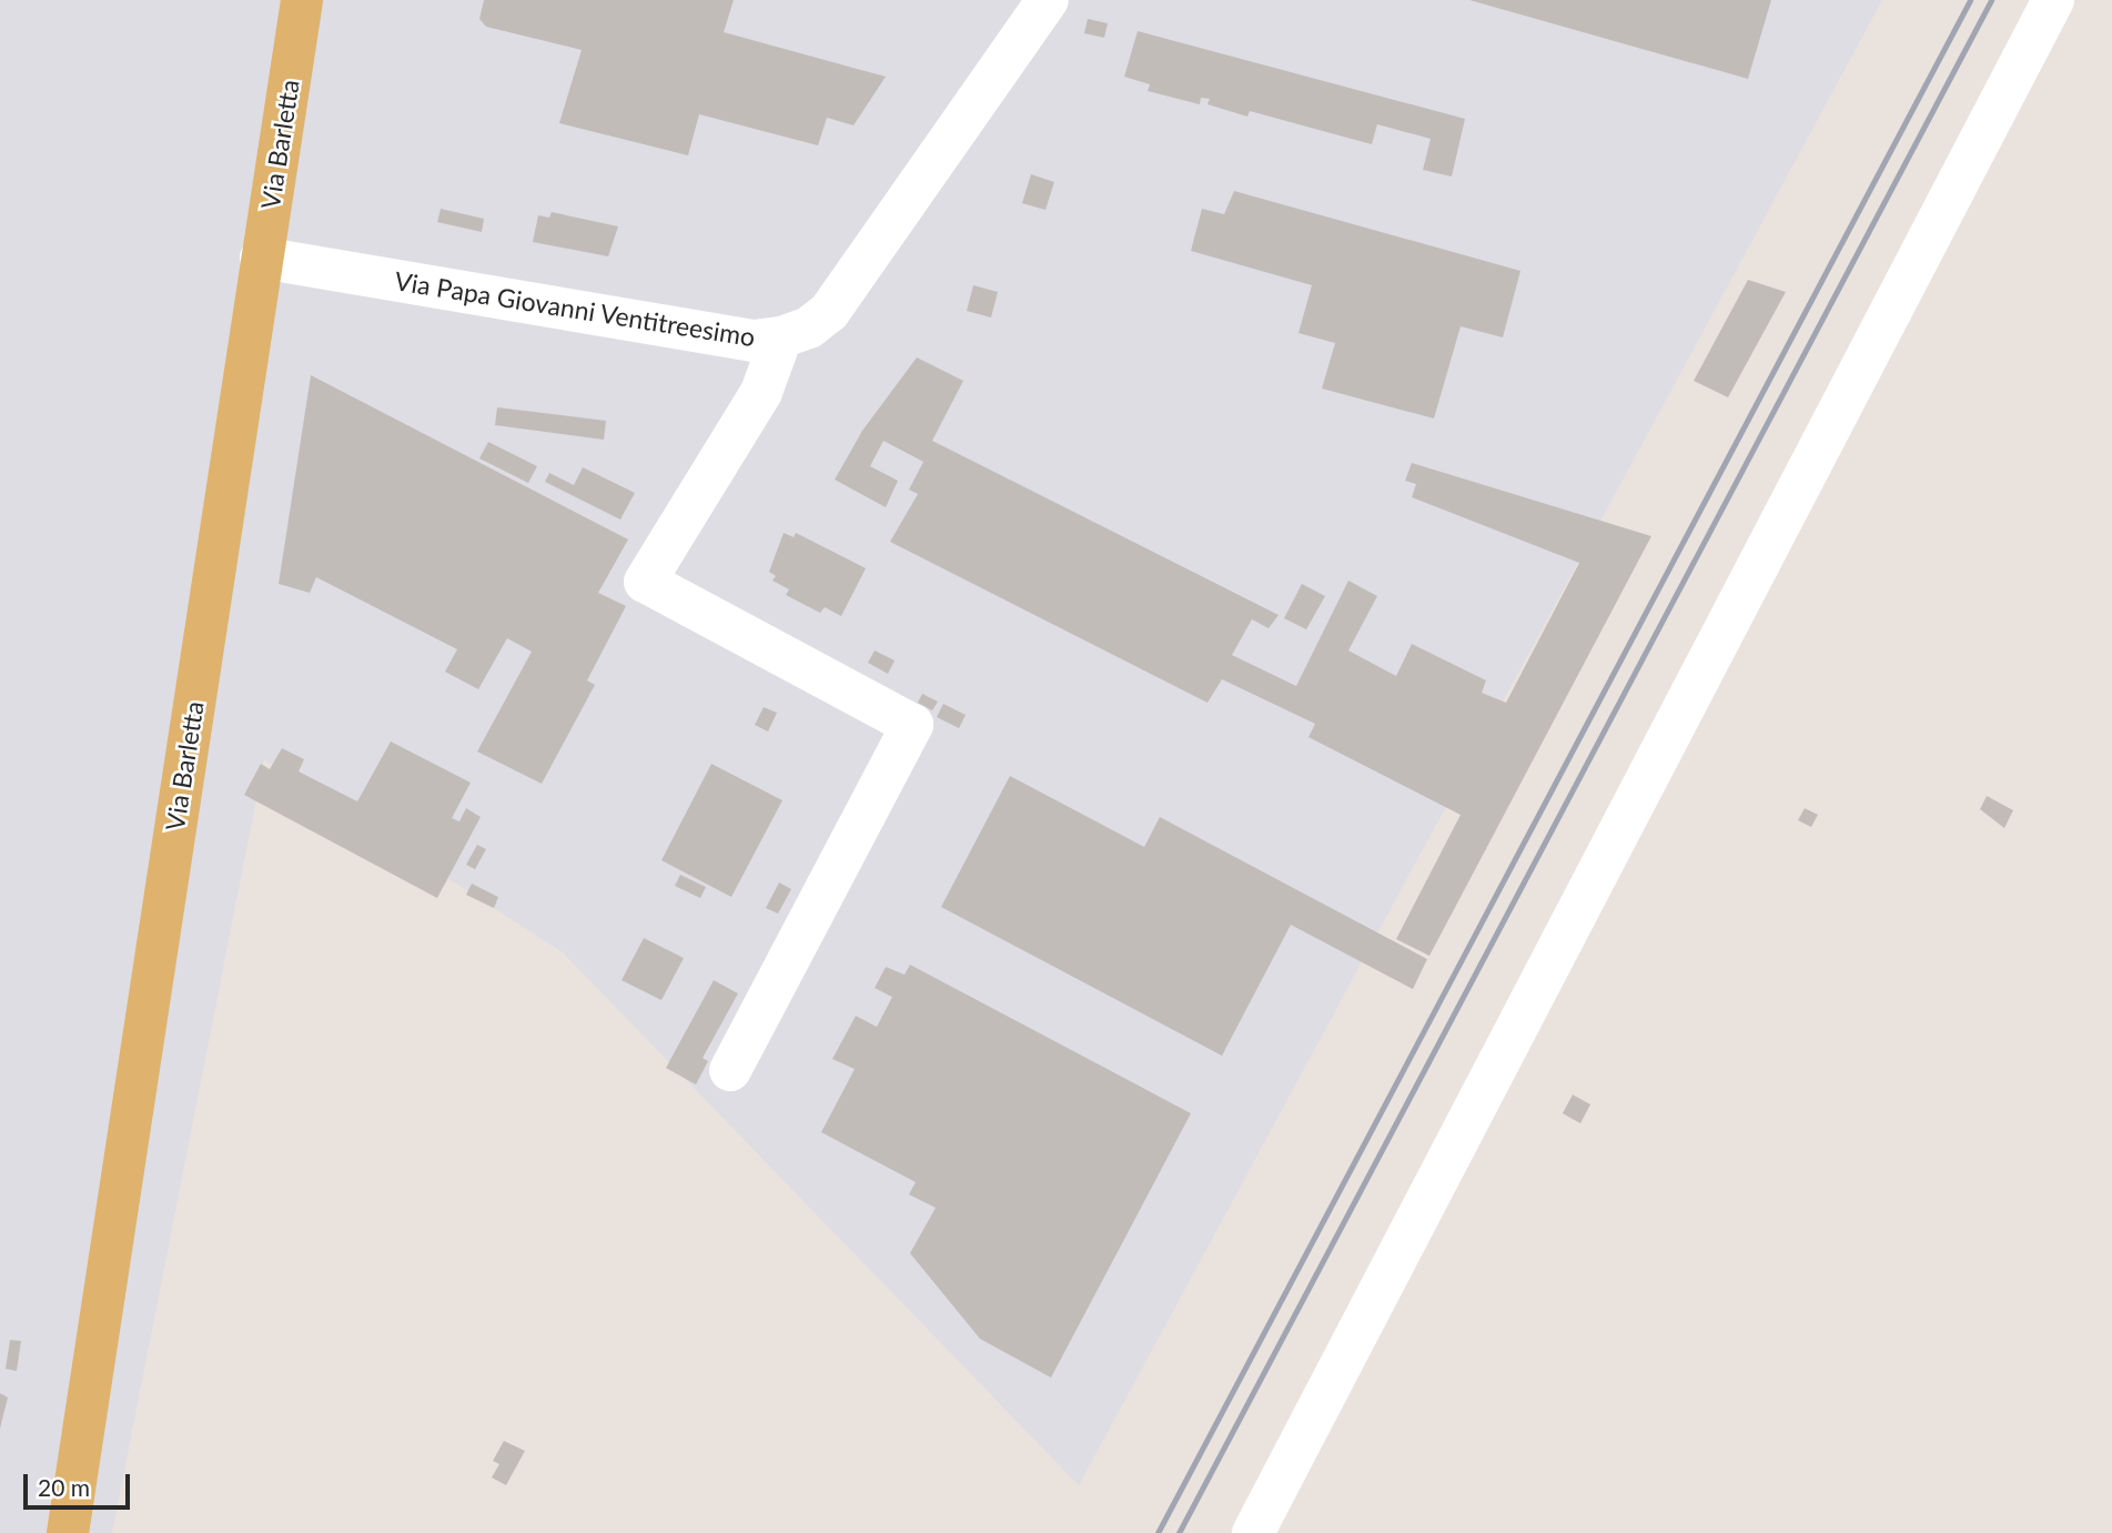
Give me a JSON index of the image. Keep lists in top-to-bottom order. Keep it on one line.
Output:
{"streets":{"main road":["Via Barletta"],"street":["Via Papa Giovanni Ventitreesimo"]},"crossings":[["Via Barletta","Via Papa Giovanni Ventitreesimo"]],"scale_bar":"20 m"}
